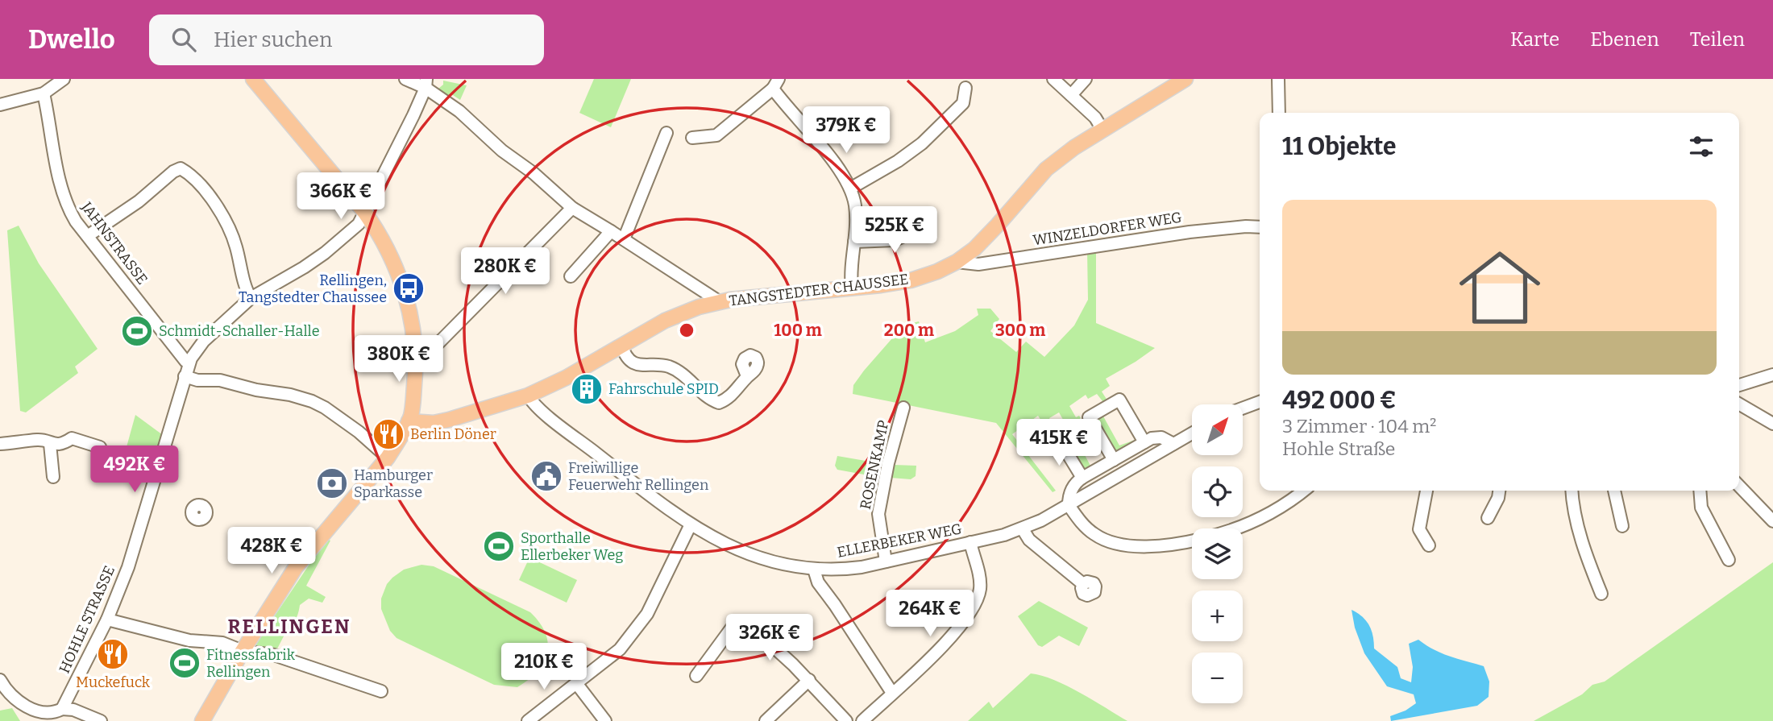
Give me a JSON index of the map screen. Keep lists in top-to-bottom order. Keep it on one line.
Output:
{"streets":{"main road":["TANGSTEDTER CHAUSSEE"],"street":["WINZELDORFER WEG","JAHNSTRASSE","ROSENKAMP","ELLERBEKER WEG","HOHLE STRASSE"]},"crossings":[["WINZELDORFER WEG","TANGSTEDTER CHAUSSEE"],["JAHNSTRASSE","HOHLE STRASSE"],["TANGSTEDTER CHAUSSEE","ELLERBEKER WEG"],["ROSENKAMP","ELLERBEKER WEG"]],"districts":["RELLINGEN"],"places":{"bus stop":["Rellingen, Tangstedter Chaussee"],"sports":["Schmidt-Schaller-Halle","Sporthalle Ellerbeker Weg","Fitnessfabrik Rellingen"],"building":["Fahrschule SPID"],"restaurant":["Berlin Döner","Muckefuck"],"public building":["Freiwillige Feuerwehr Rellingen"],"bank":["Hamburger Sparkasse"]},"north":"top right","page":{"header":"Dwello","search":"Hier suchen","nav":["Karte","Ebenen","Teilen"],"price":["379K €","366K €","525K €","280K €","380K €","415K €","492K €","428K €","264K €","326K €","210K €"],"heading":"11 Objekte","list":[{"name":"492 000 €","note":"3 Zimmer · 104 m² · Hohle Straße"}],"map_buttons":["+","−"]},"rings":["100 m","200 m","300 m"]}
